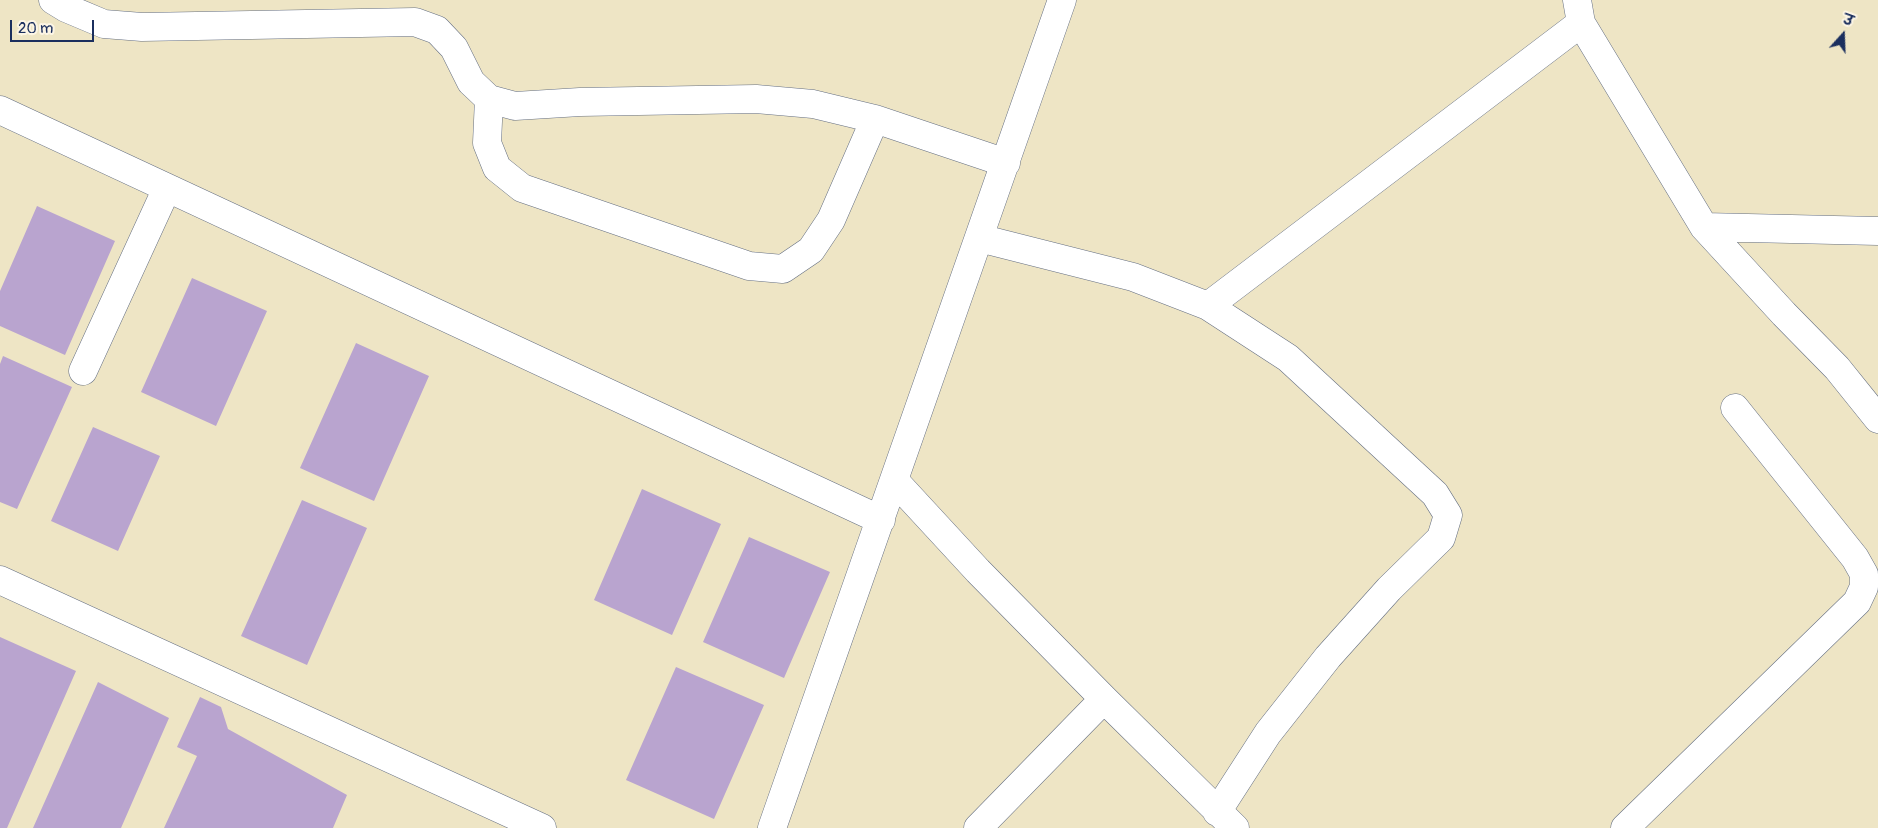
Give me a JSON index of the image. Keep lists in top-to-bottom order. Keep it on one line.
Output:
{"scale_bar":"20 m","north":"top"}
